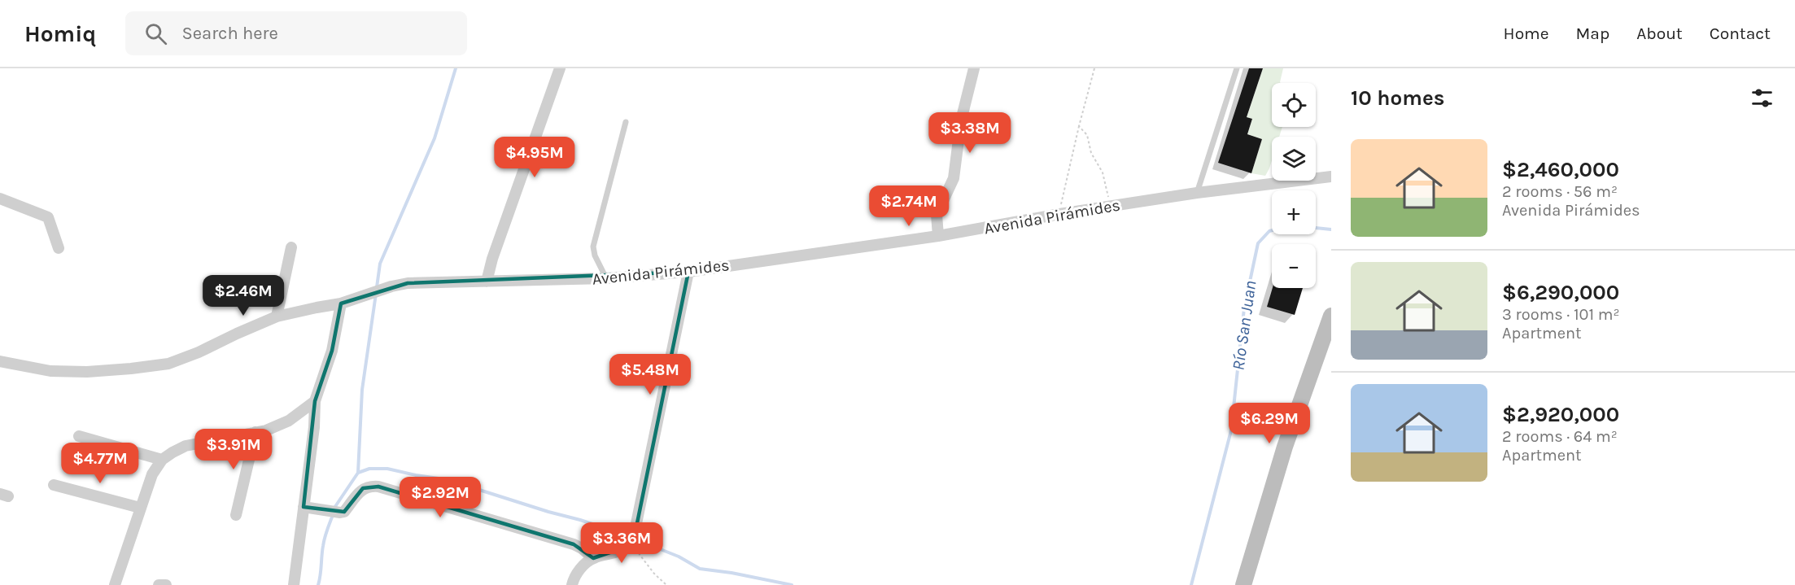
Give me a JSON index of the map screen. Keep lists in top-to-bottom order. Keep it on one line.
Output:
{"streets":{"street":["Avenida Pirámides"]},"water":["Río San Juan"],"page":{"header":"Homiq","search":"Search here","nav":["Home","Map","About","Contact"],"heading":"10 homes","map_buttons":["+","−"],"price":["$3.38M","$4.95M","$2.74M","$2.46M","$5.48M","$6.29M","$3.91M","$4.77M","$2.92M","$3.36M"],"list":[{"name":"$2,460,000","note":"2 rooms · 56 m² · Avenida Pirámides"},{"name":"$6,290,000","note":"3 rooms · 101 m² · Apartment"},{"name":"$2,920,000","note":"2 rooms · 64 m² · Apartment"}]}}
